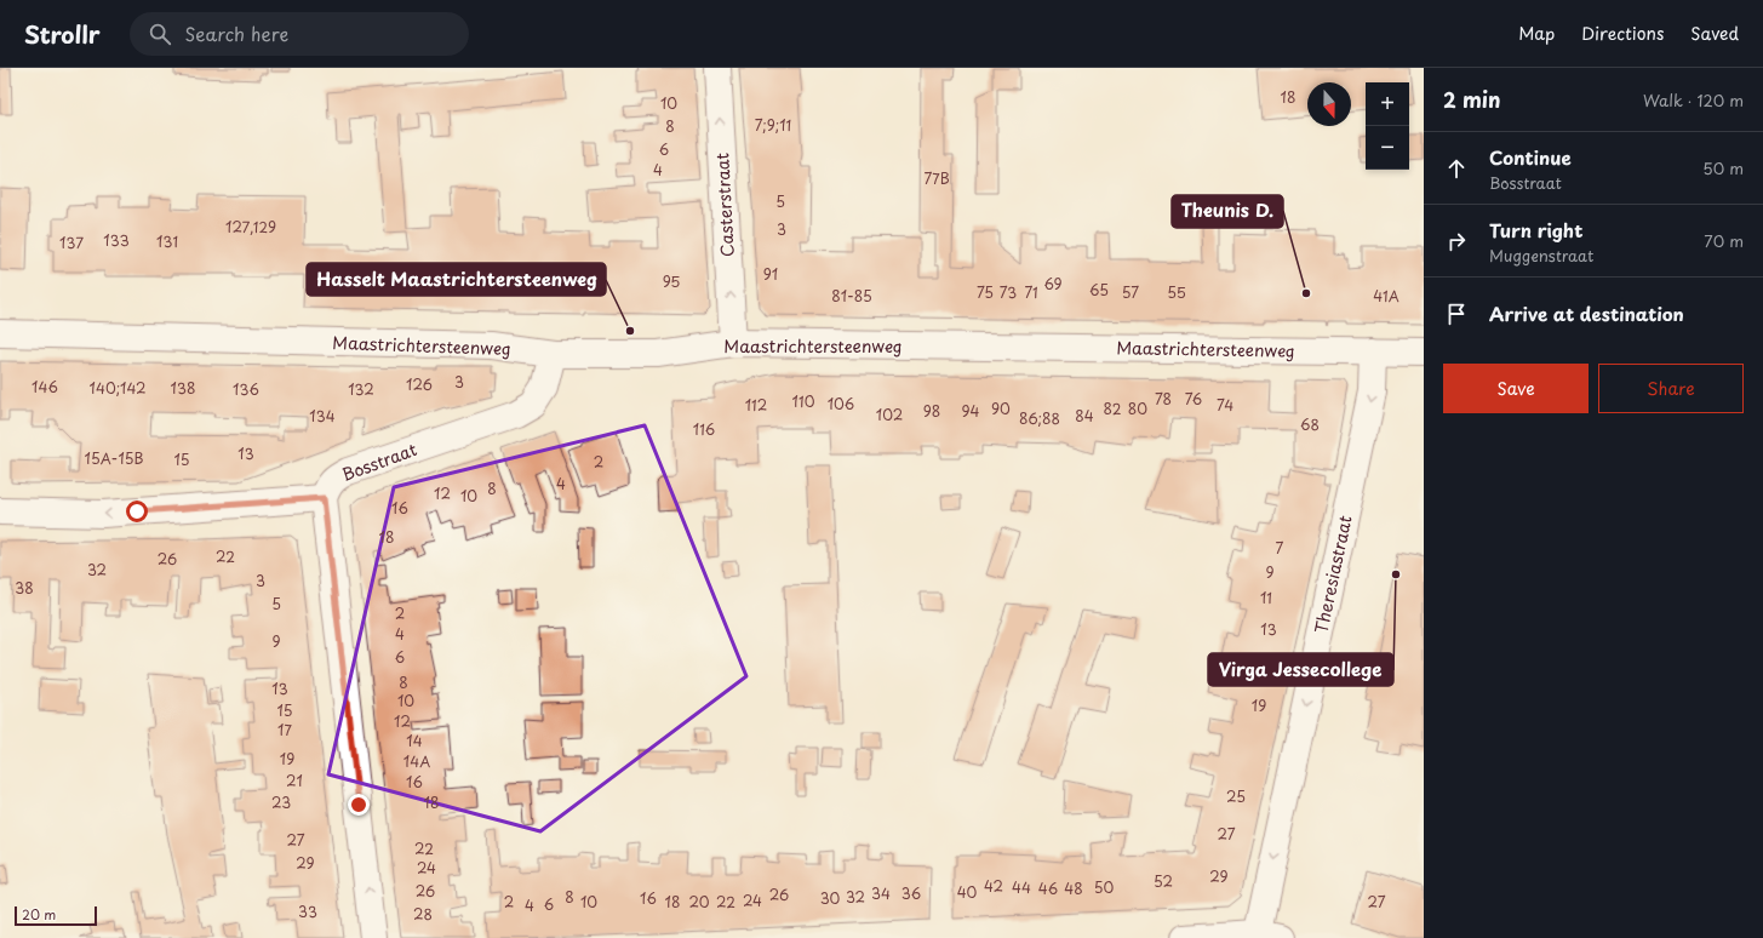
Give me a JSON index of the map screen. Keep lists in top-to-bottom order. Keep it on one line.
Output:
{"streets":{"street":["Casterstraat","Maastrichtersteenweg","Bosstraat","Theresiastraat"]},"crossings":[["Casterstraat","Maastrichtersteenweg"],["Maastrichtersteenweg","Bosstraat"],["Maastrichtersteenweg","Theresiastraat"]],"one_way":["Casterstraat","Theresiastraat"],"places":["Theunis D.","Hasselt Maastrichtersteenweg","Virga Jessecollege"],"house_numbers":["18","10","7;9;11","8","6","4","77B","5","127,129","3","133","131","137","91","95","69","65","75","73","71","57","55","81-85","41A","3","126","146","140;142","138","136","132","78","76","110","106","112","74","90","82","80","98","94","102","134","84","86;88","68","116","13","15A-15B","15","2","4","8","12","10","16","18","7","22","26","32","9","3","38","11","5","2","13","4","9","6","8","13","10","19","15","12","17","14","19","14A","21","16","25","23","18","27","27","22","29","24","29","52","42","44","50","46","48","26","40","34","36","26","8","32","16","30","24","2","10","18","20","22","27","6","4","33","28"],"scale_bar":"20 m","north":"bottom","page":{"header":"Strollr","search":"Search here","nav":["Map","Directions","Saved"],"heading":["2 min","Walk · 120 m"],"map_buttons":["+","−"],"list":[["Continue","Bosstraat","50 m"],["Turn right","Muggenstraat","70 m"],"Arrive at destination"],"buttons":["Save","Share"],"scale":"20 m"}}
